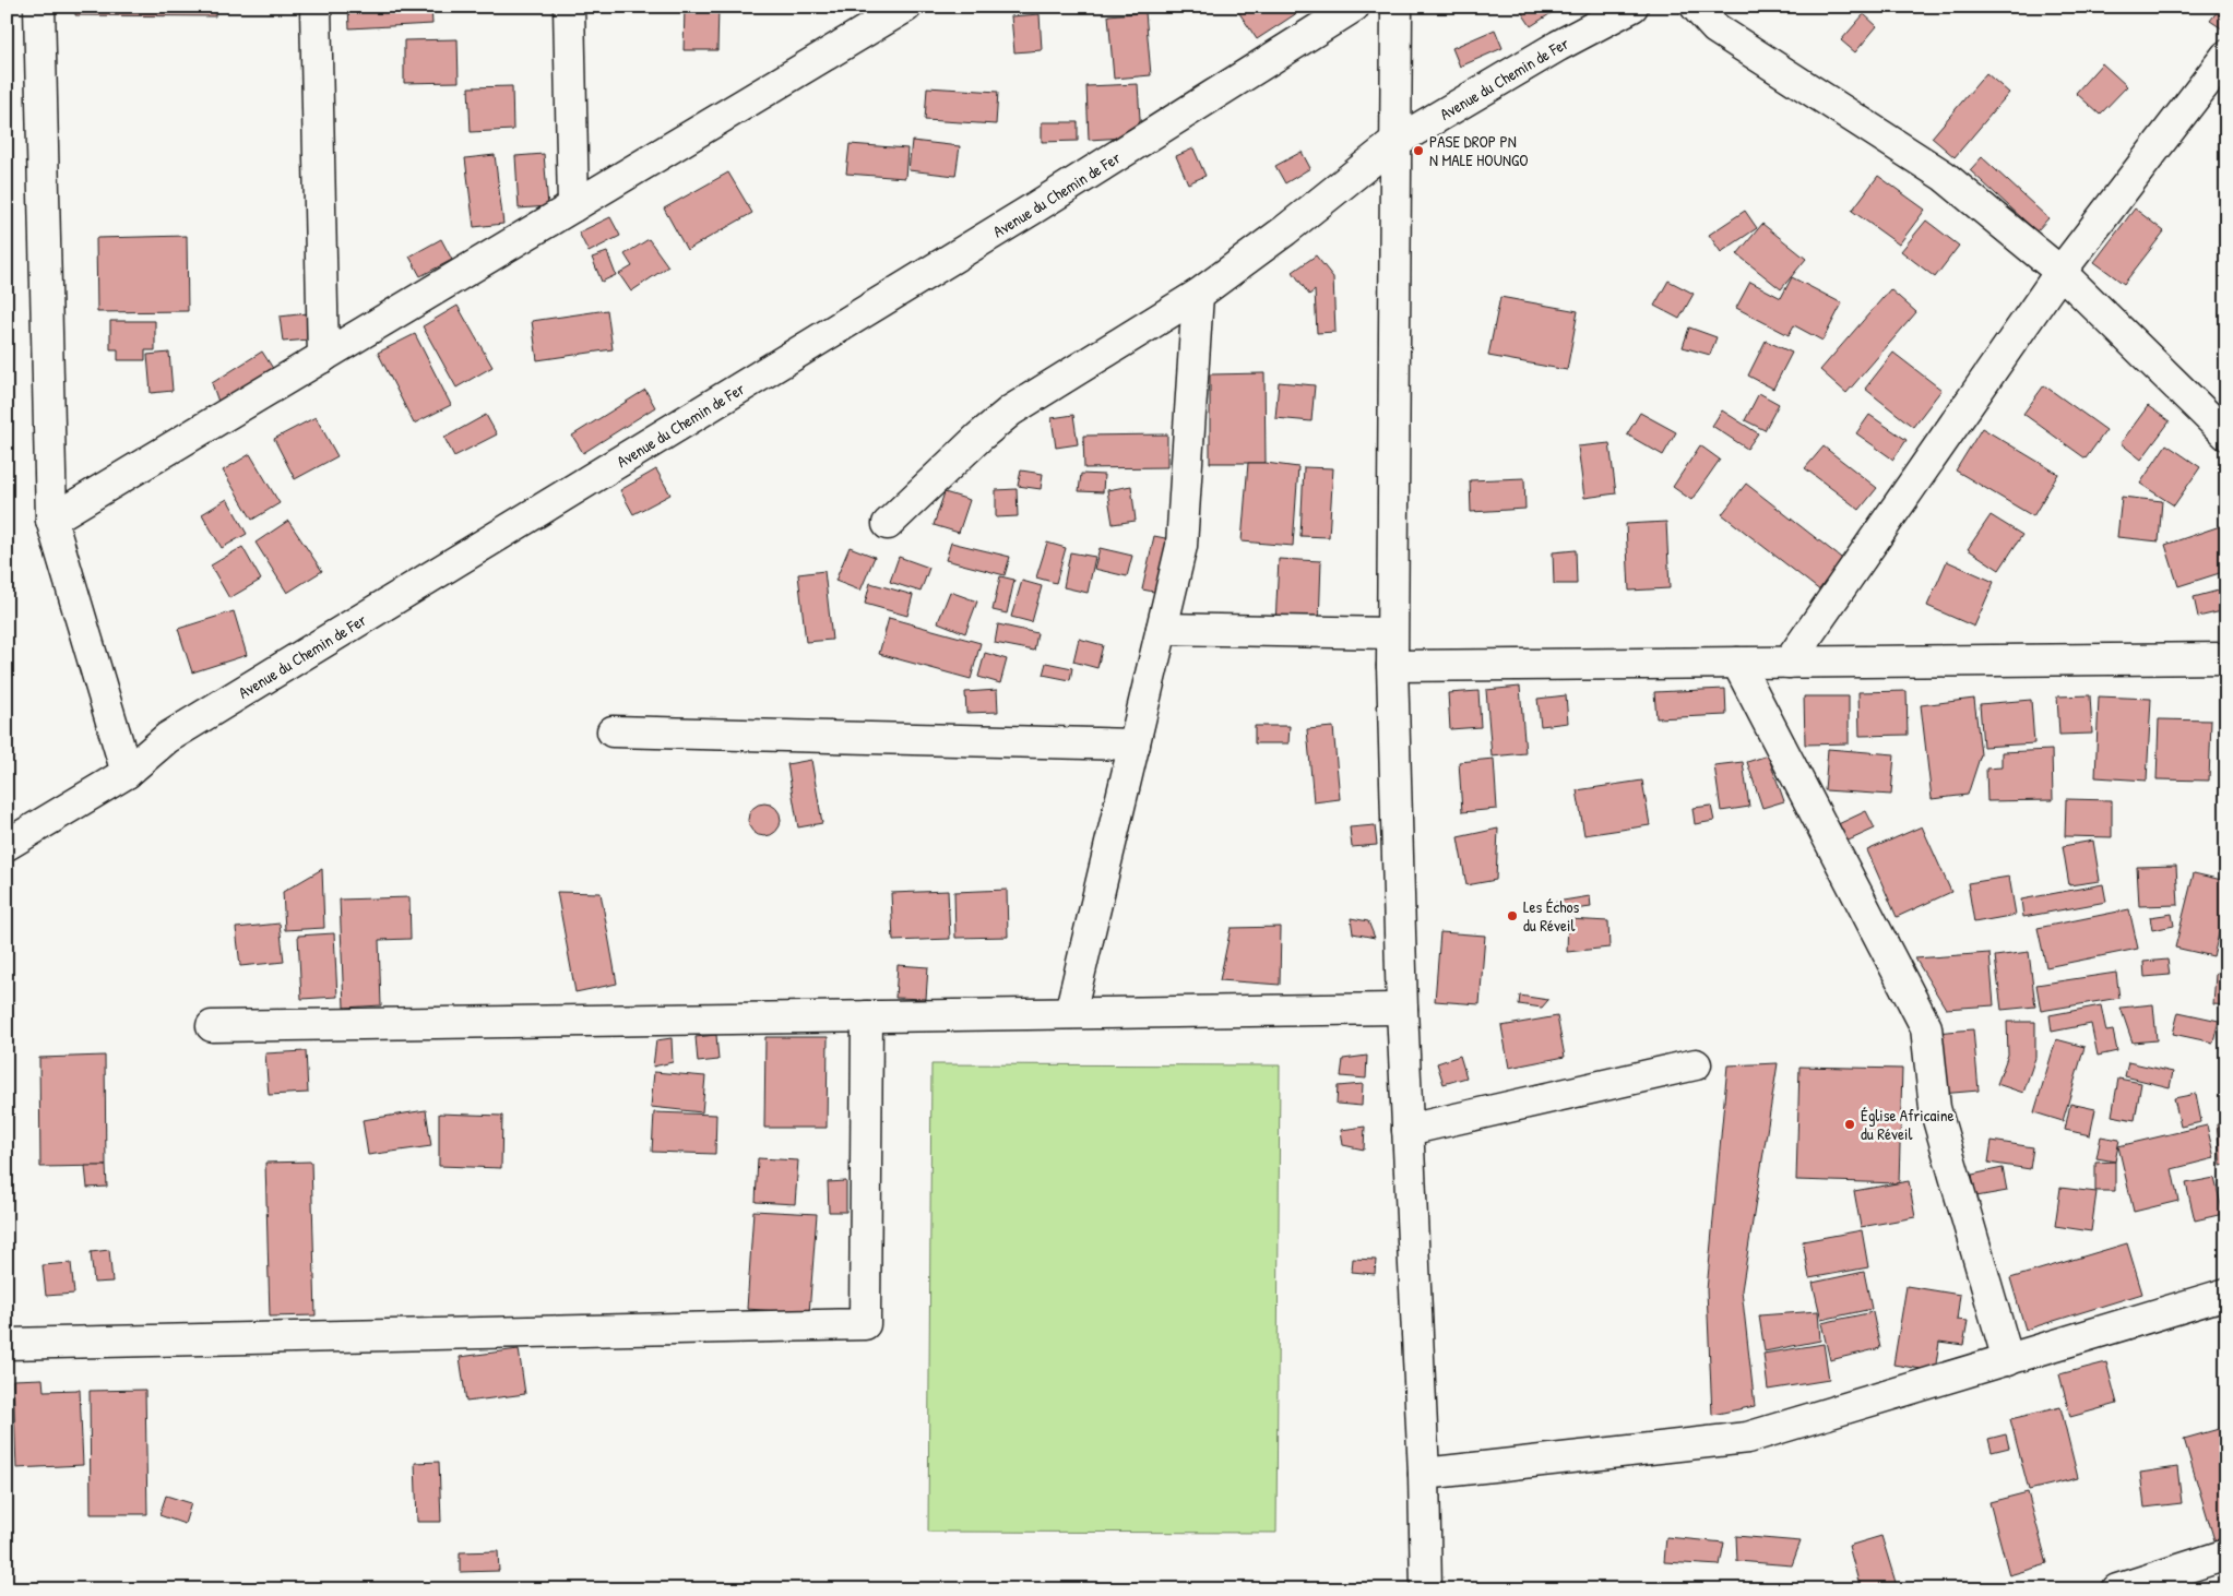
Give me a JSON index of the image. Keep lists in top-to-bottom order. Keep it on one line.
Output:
{"streets":{"street":["Avenue du Chemin de Fer"]},"places":["PASE DROP PN N MALE HOUNGO","Les Échos du Réveil","Église Africaine du Réveil"]}
